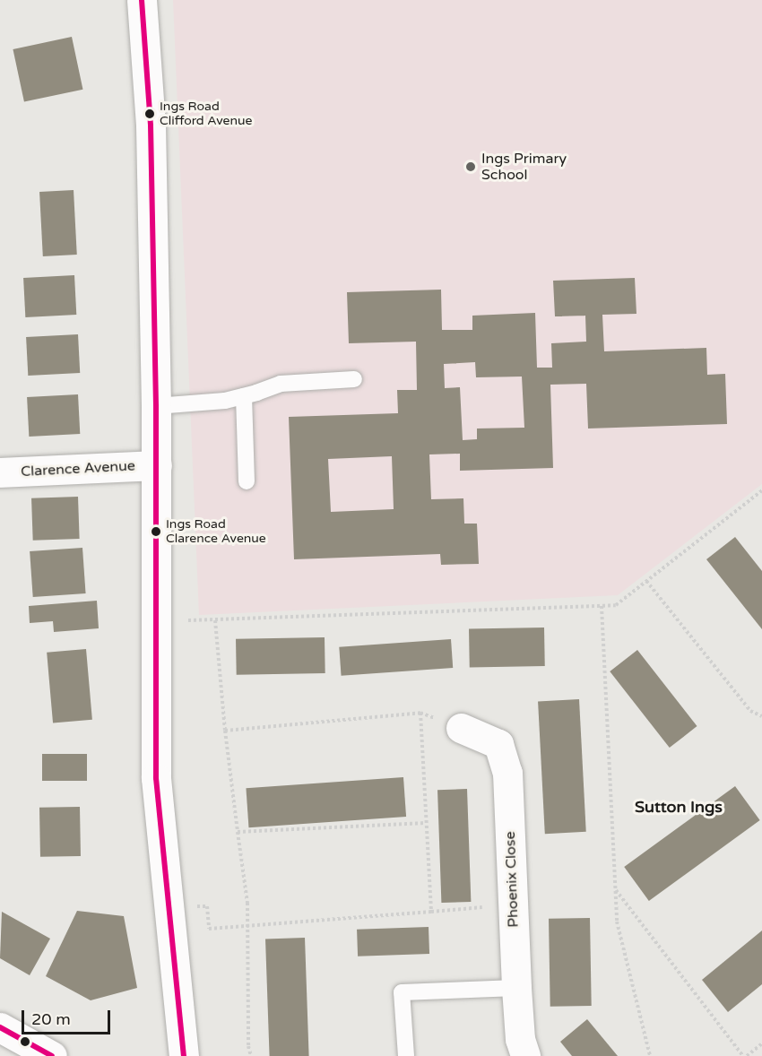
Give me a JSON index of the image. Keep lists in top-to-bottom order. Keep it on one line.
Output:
{"streets":{"street":["Clarence Avenue","Phoenix Close"]},"districts":["Sutton Ings"],"places":["Ings Road Clifford Avenue","Ings Primary School","Ings Road Clarence Avenue"],"scale_bar":"20 m"}
